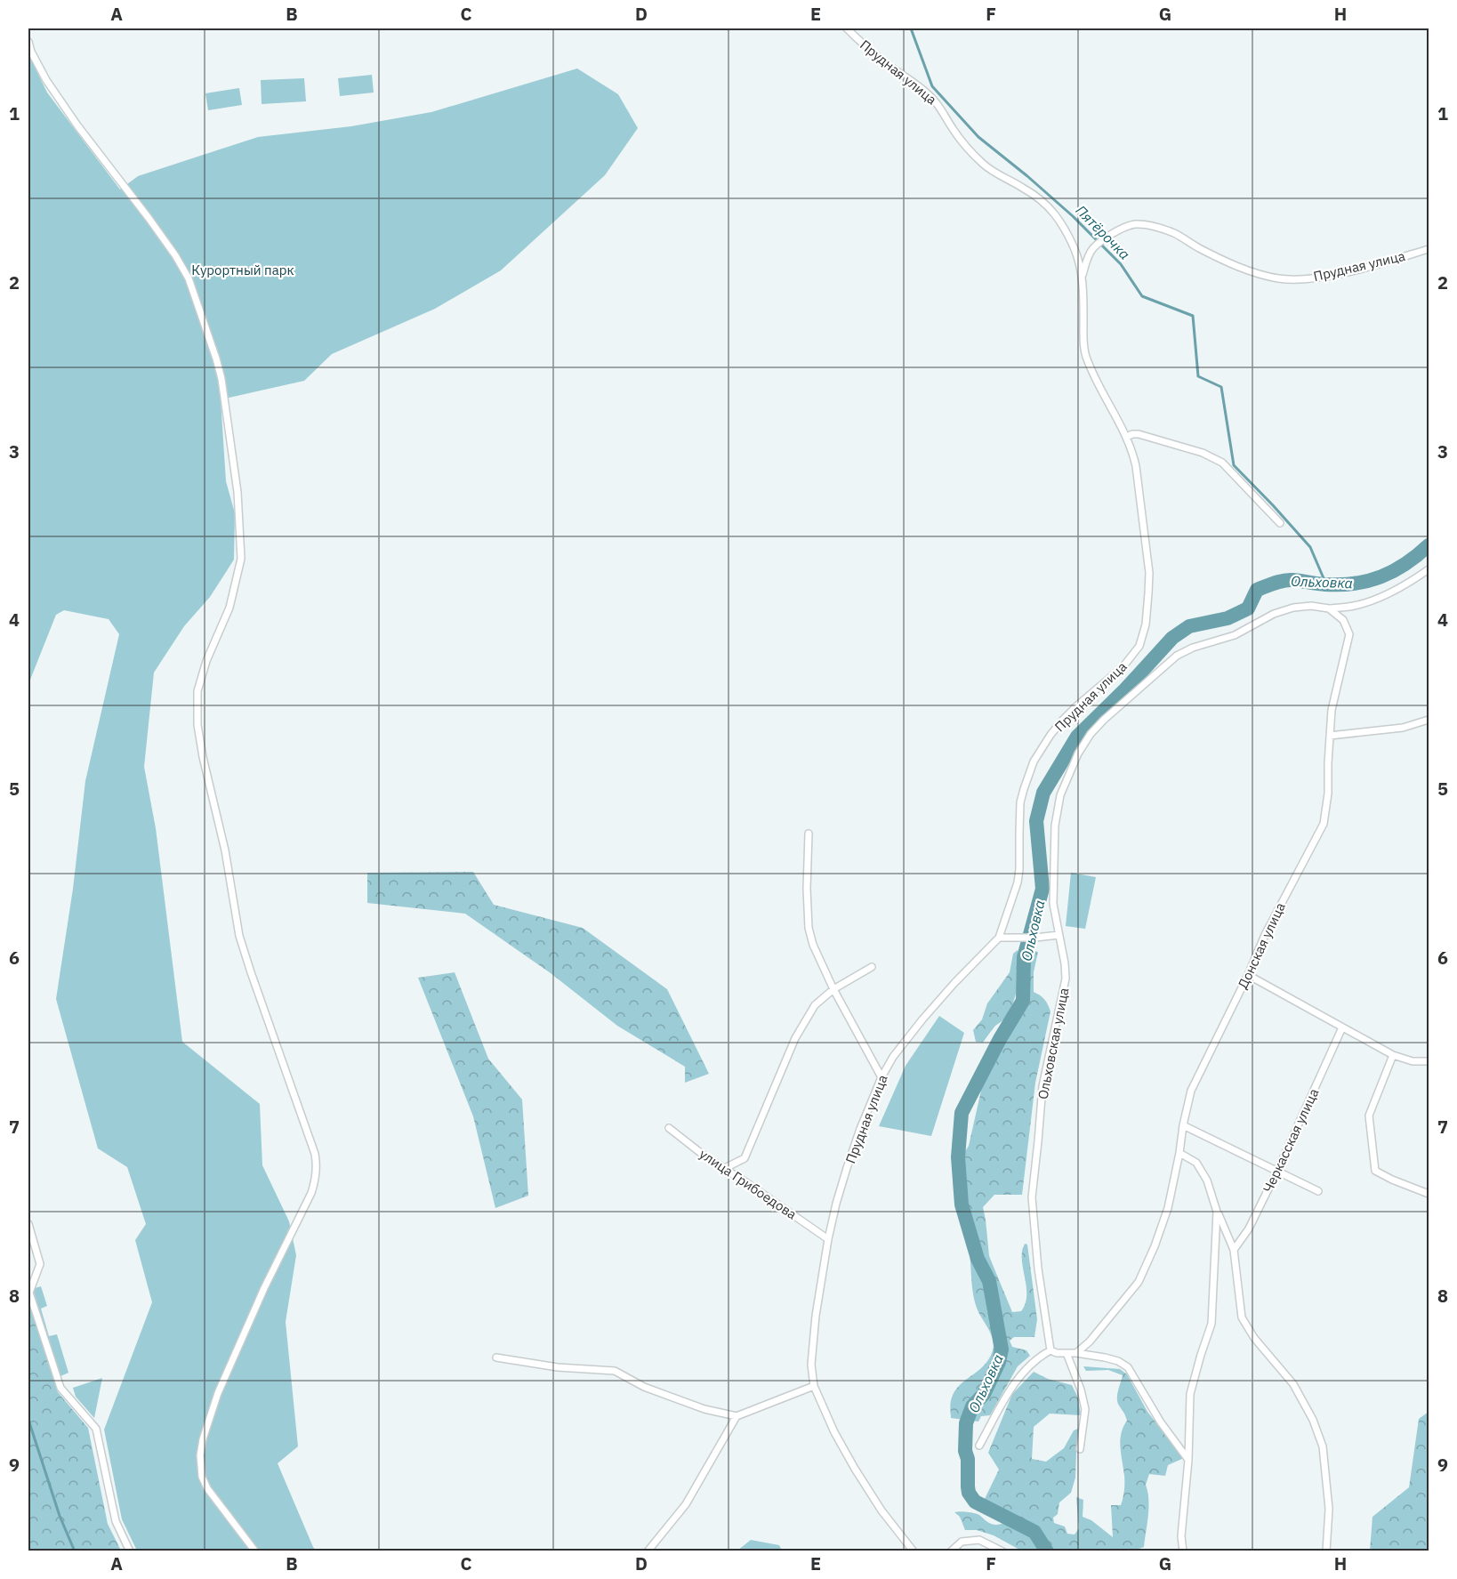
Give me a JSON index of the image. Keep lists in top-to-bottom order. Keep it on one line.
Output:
{"streets":{"street":["Прудная улица","Донская улица","Ольховская улица","Черкасская улица","улица Грибоедова"]},"crossings":[["Прудная улица","улица Грибоедова"],["Донская улица","Ольховская улица"]],"water":["Пятёрочка","Ольховка"],"parks":["Курортный парк"],"grid":{"columns":["A","B","C","D","E","F","G","H"],"rows":["1","2","3","4","5","6","7","8","9"]}}
